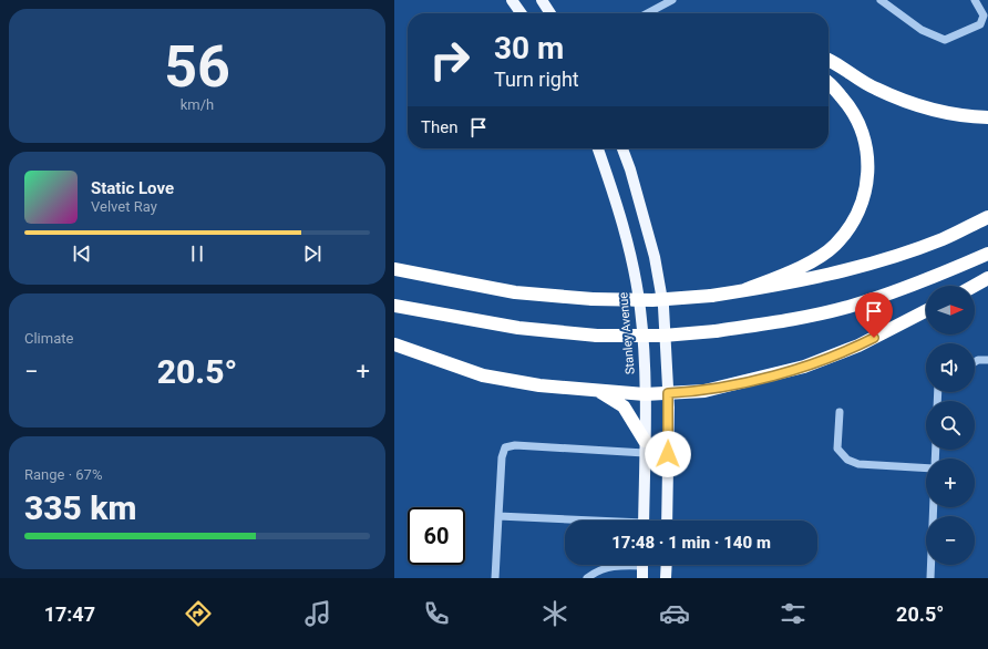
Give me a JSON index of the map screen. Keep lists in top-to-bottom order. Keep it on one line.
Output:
{"streets":{"main road":["Stanley Avenue"]},"north":"right","page":{"tile":[["56","km/h"],"Climate",["Range · 67%","335 km"]],"turn":["30 m","Turn right"],"then":"Then","song":["Static Love","Velvet Ray"],"map_buttons":["+","−"],"heat":["−","20.5°","+"],"limit":"60","trip":"17:48 · 1 min · 140 m","tabs":["17:47","20.5°"]}}
